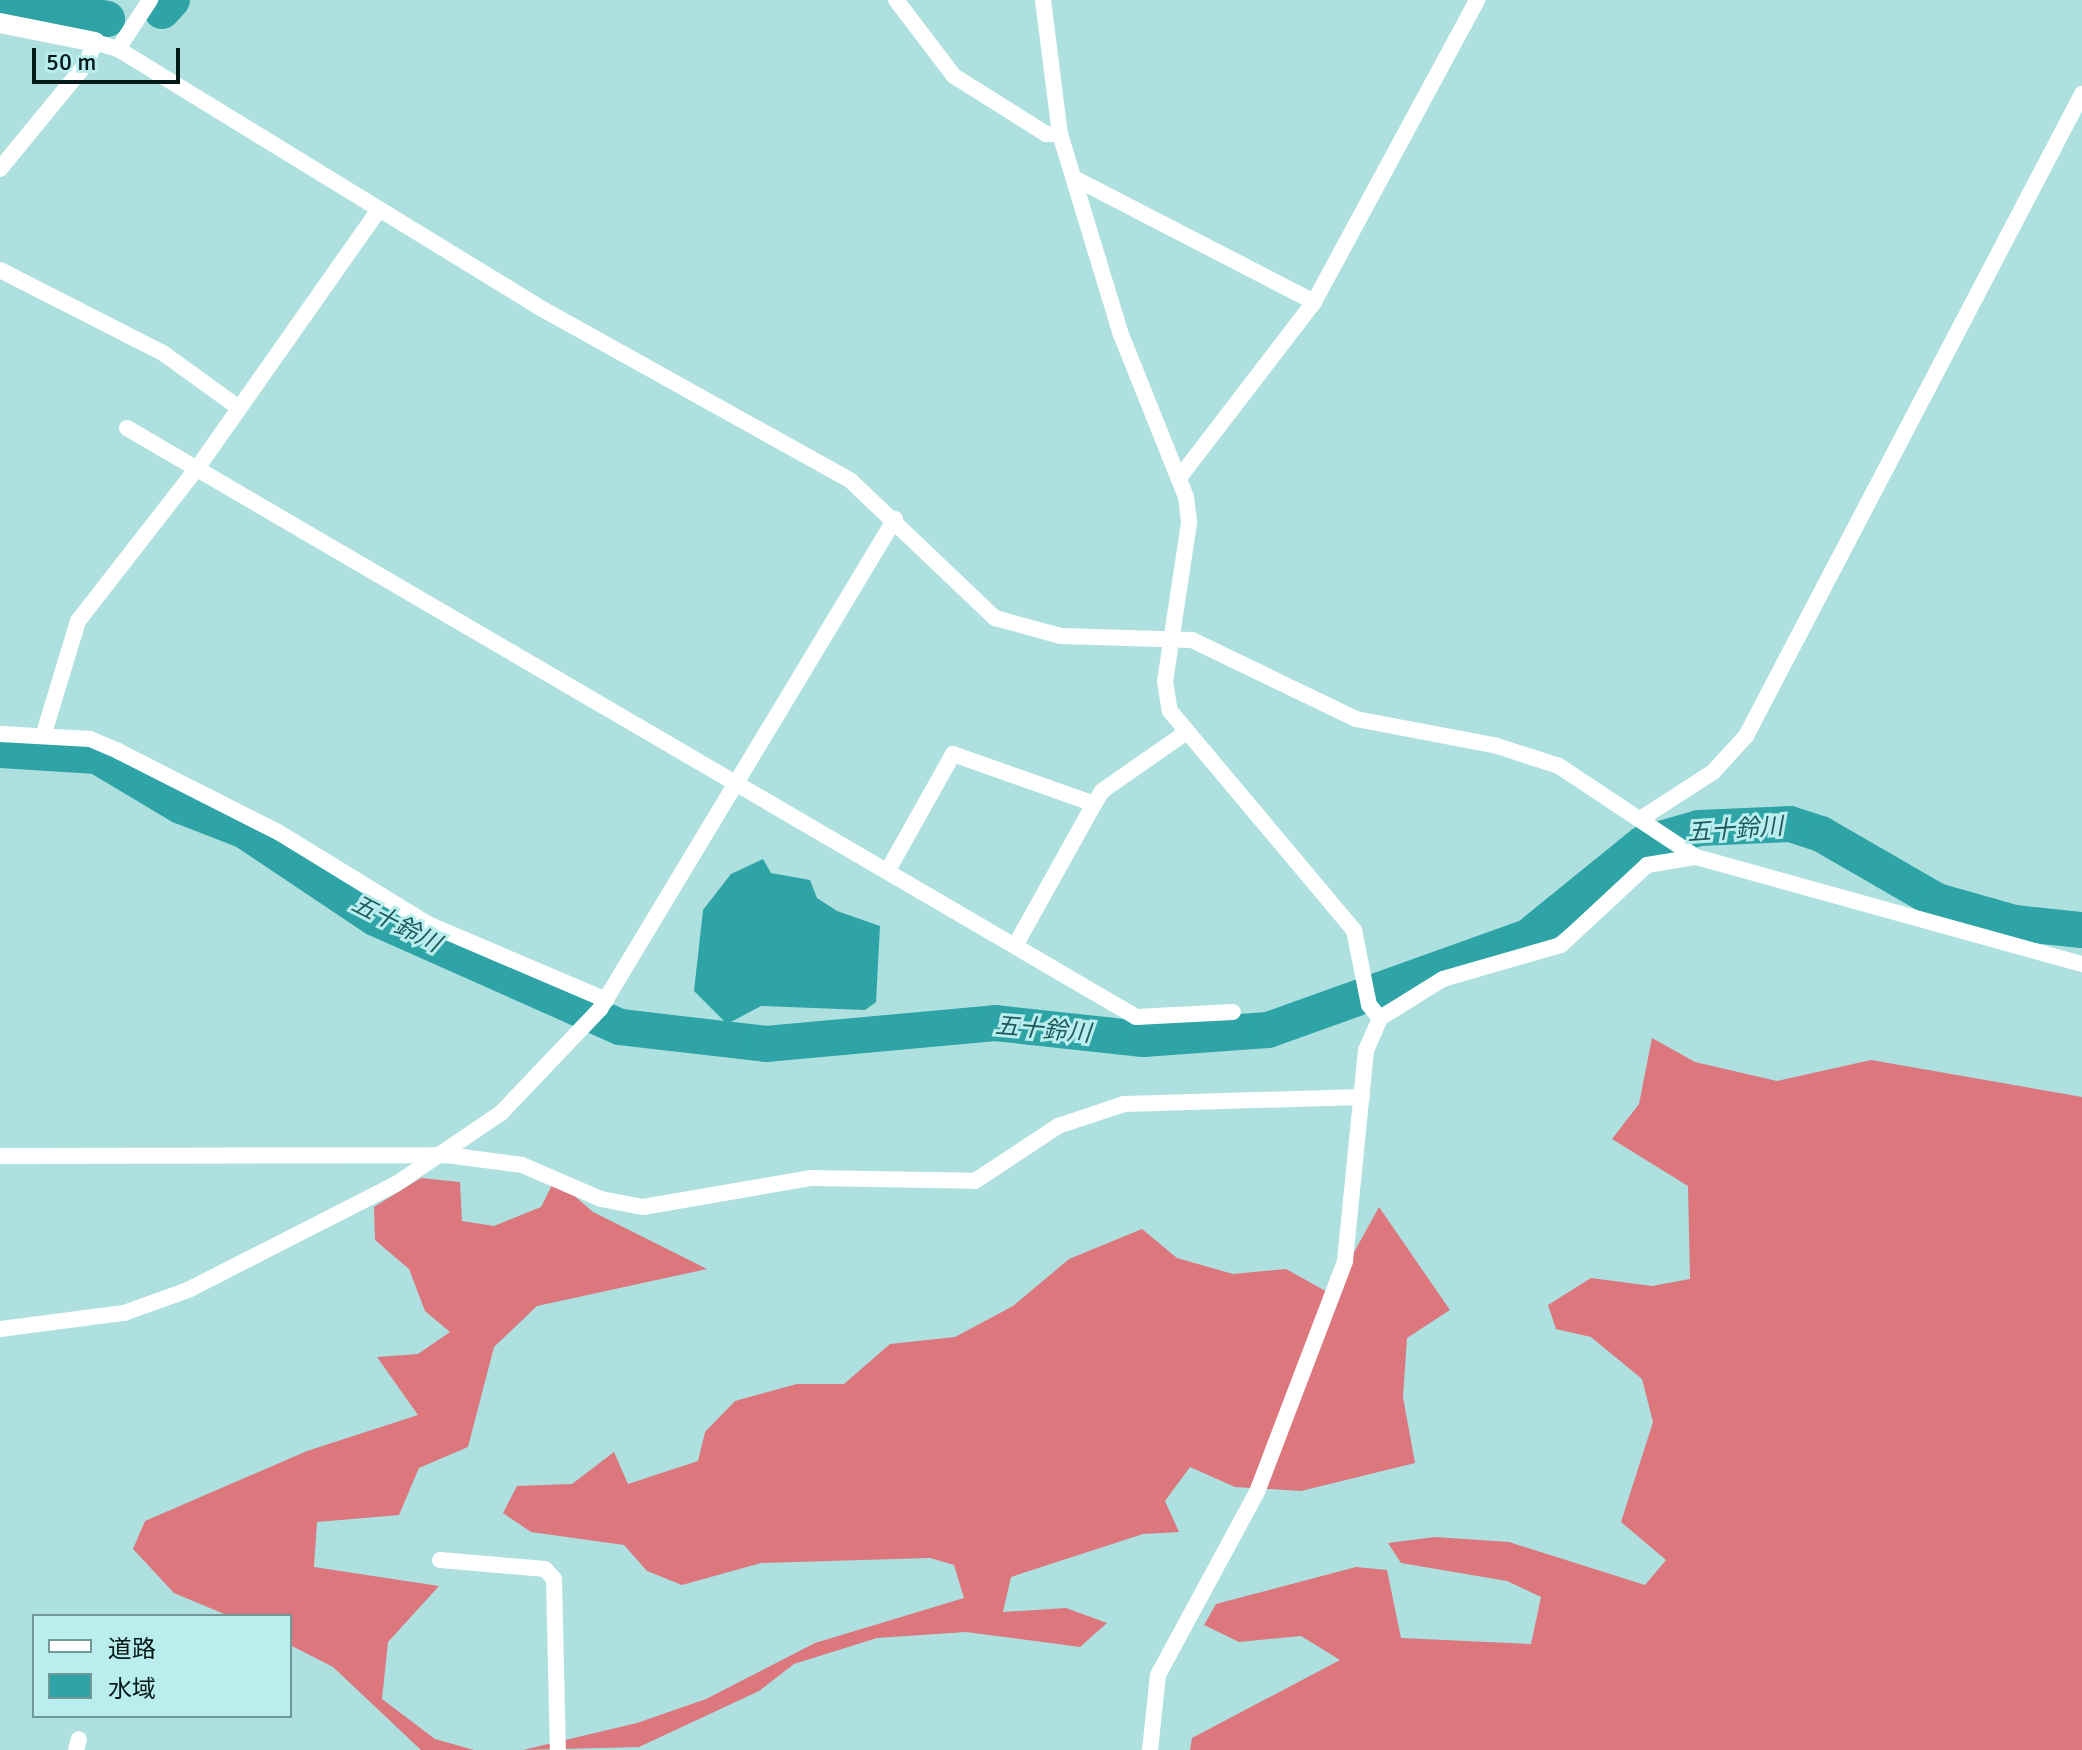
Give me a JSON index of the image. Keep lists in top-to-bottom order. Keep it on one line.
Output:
{"water":["五十鈴川"],"legend":["道路","水域"],"scale_bar":"50 m"}
